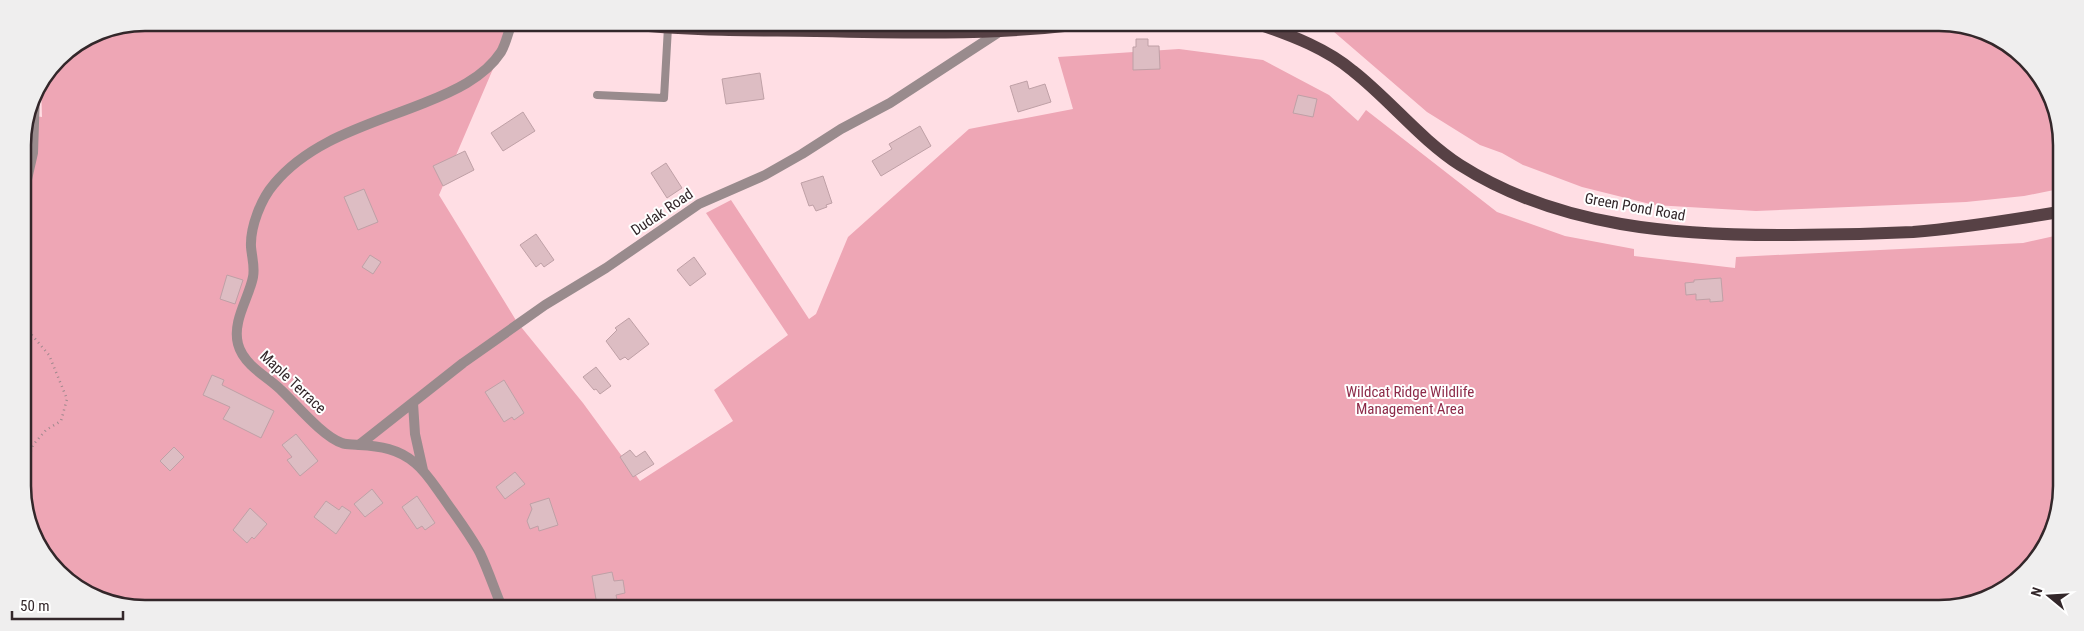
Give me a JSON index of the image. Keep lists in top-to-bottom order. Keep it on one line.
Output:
{"streets":{"main road":["Green Pond Road"],"street":["Dudak Road","Maple Terrace"]},"crossings":[["Dudak Road","Maple Terrace"]],"parks":["Wildcat Ridge Wildlife Management Area"],"scale_bar":"50 m","north":"left"}
